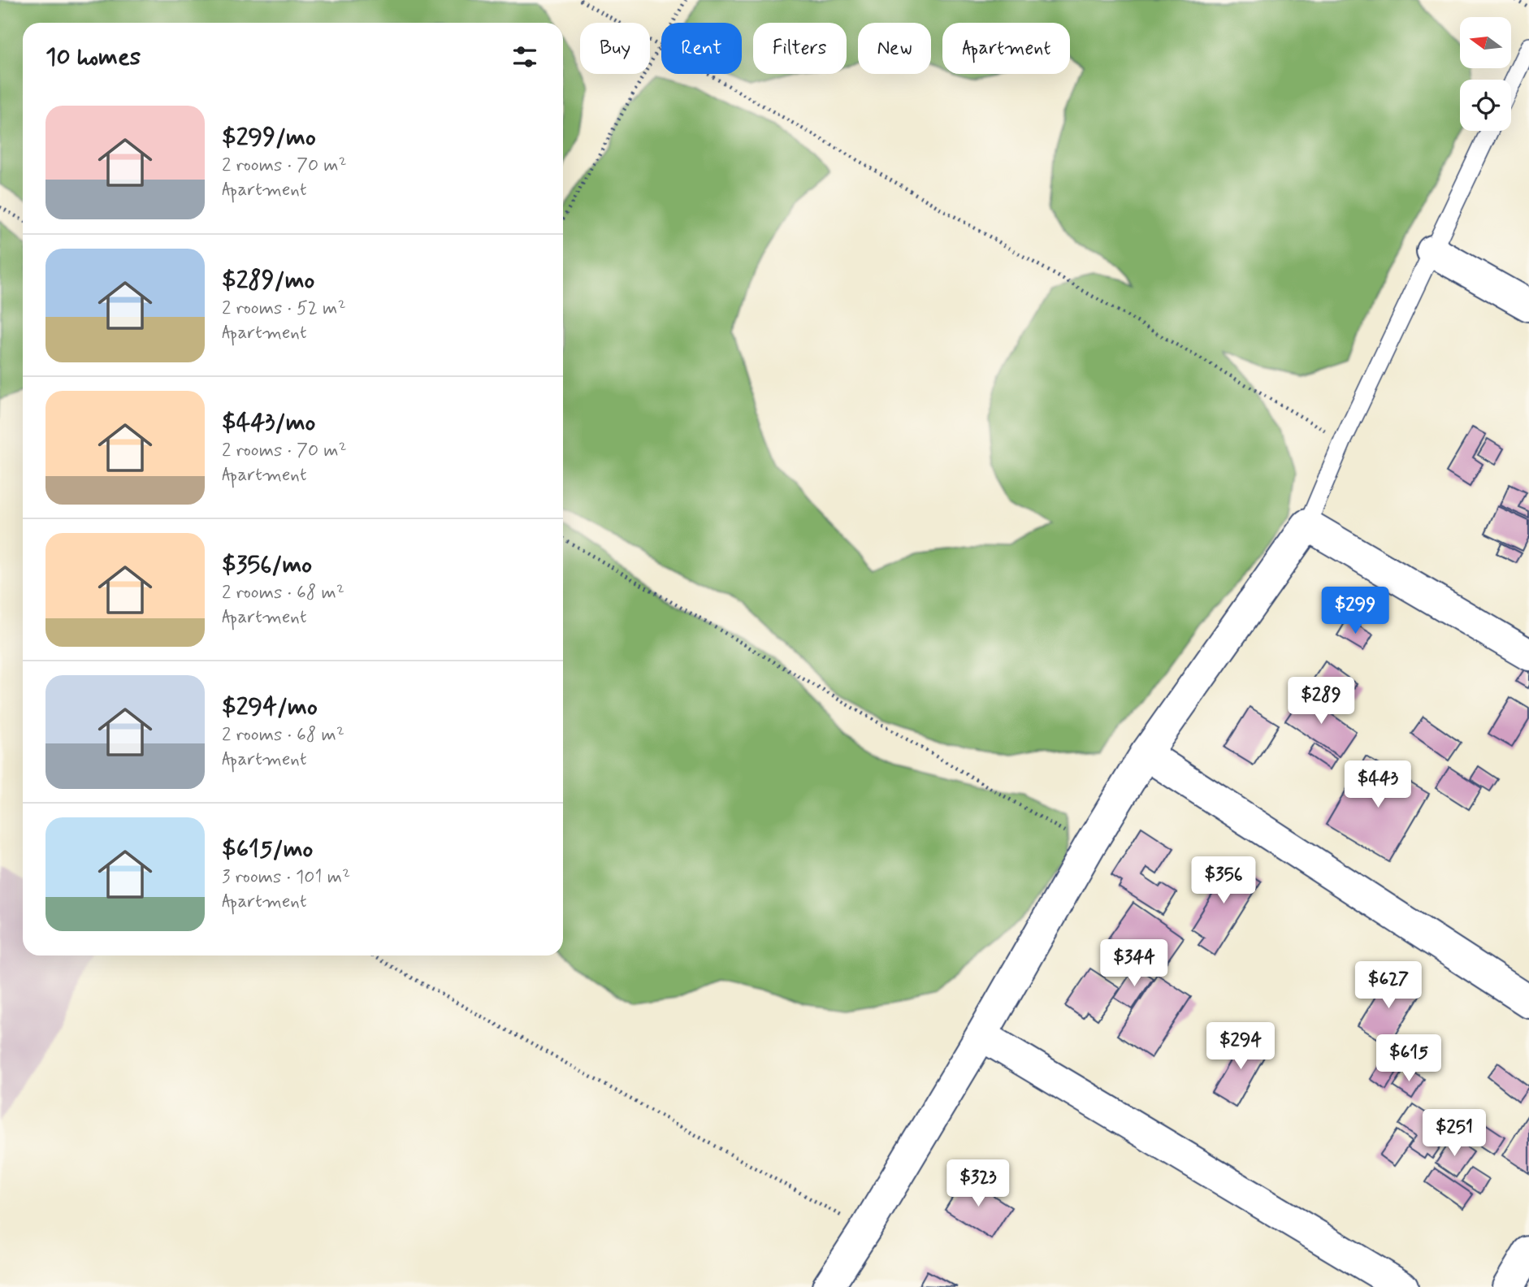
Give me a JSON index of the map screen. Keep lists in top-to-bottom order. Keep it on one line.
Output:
{"north":"left","page":{"chip":["Buy","Rent","Filters","New","Apartment"],"heading":"10 homes","list":[{"name":"$299/mo","note":"2 rooms · 70 m² · Apartment"},{"name":"$289/mo","note":"2 rooms · 52 m² · Apartment"},{"name":"$443/mo","note":"2 rooms · 70 m² · Apartment"},{"name":"$356/mo","note":"2 rooms · 68 m² · Apartment"},{"name":"$294/mo","note":"2 rooms · 68 m² · Apartment"},{"name":"$615/mo","note":"3 rooms · 101 m² · Apartment"}],"price":["$299","$289","$443","$356","$344","$627","$294","$615","$251","$323"]}}
